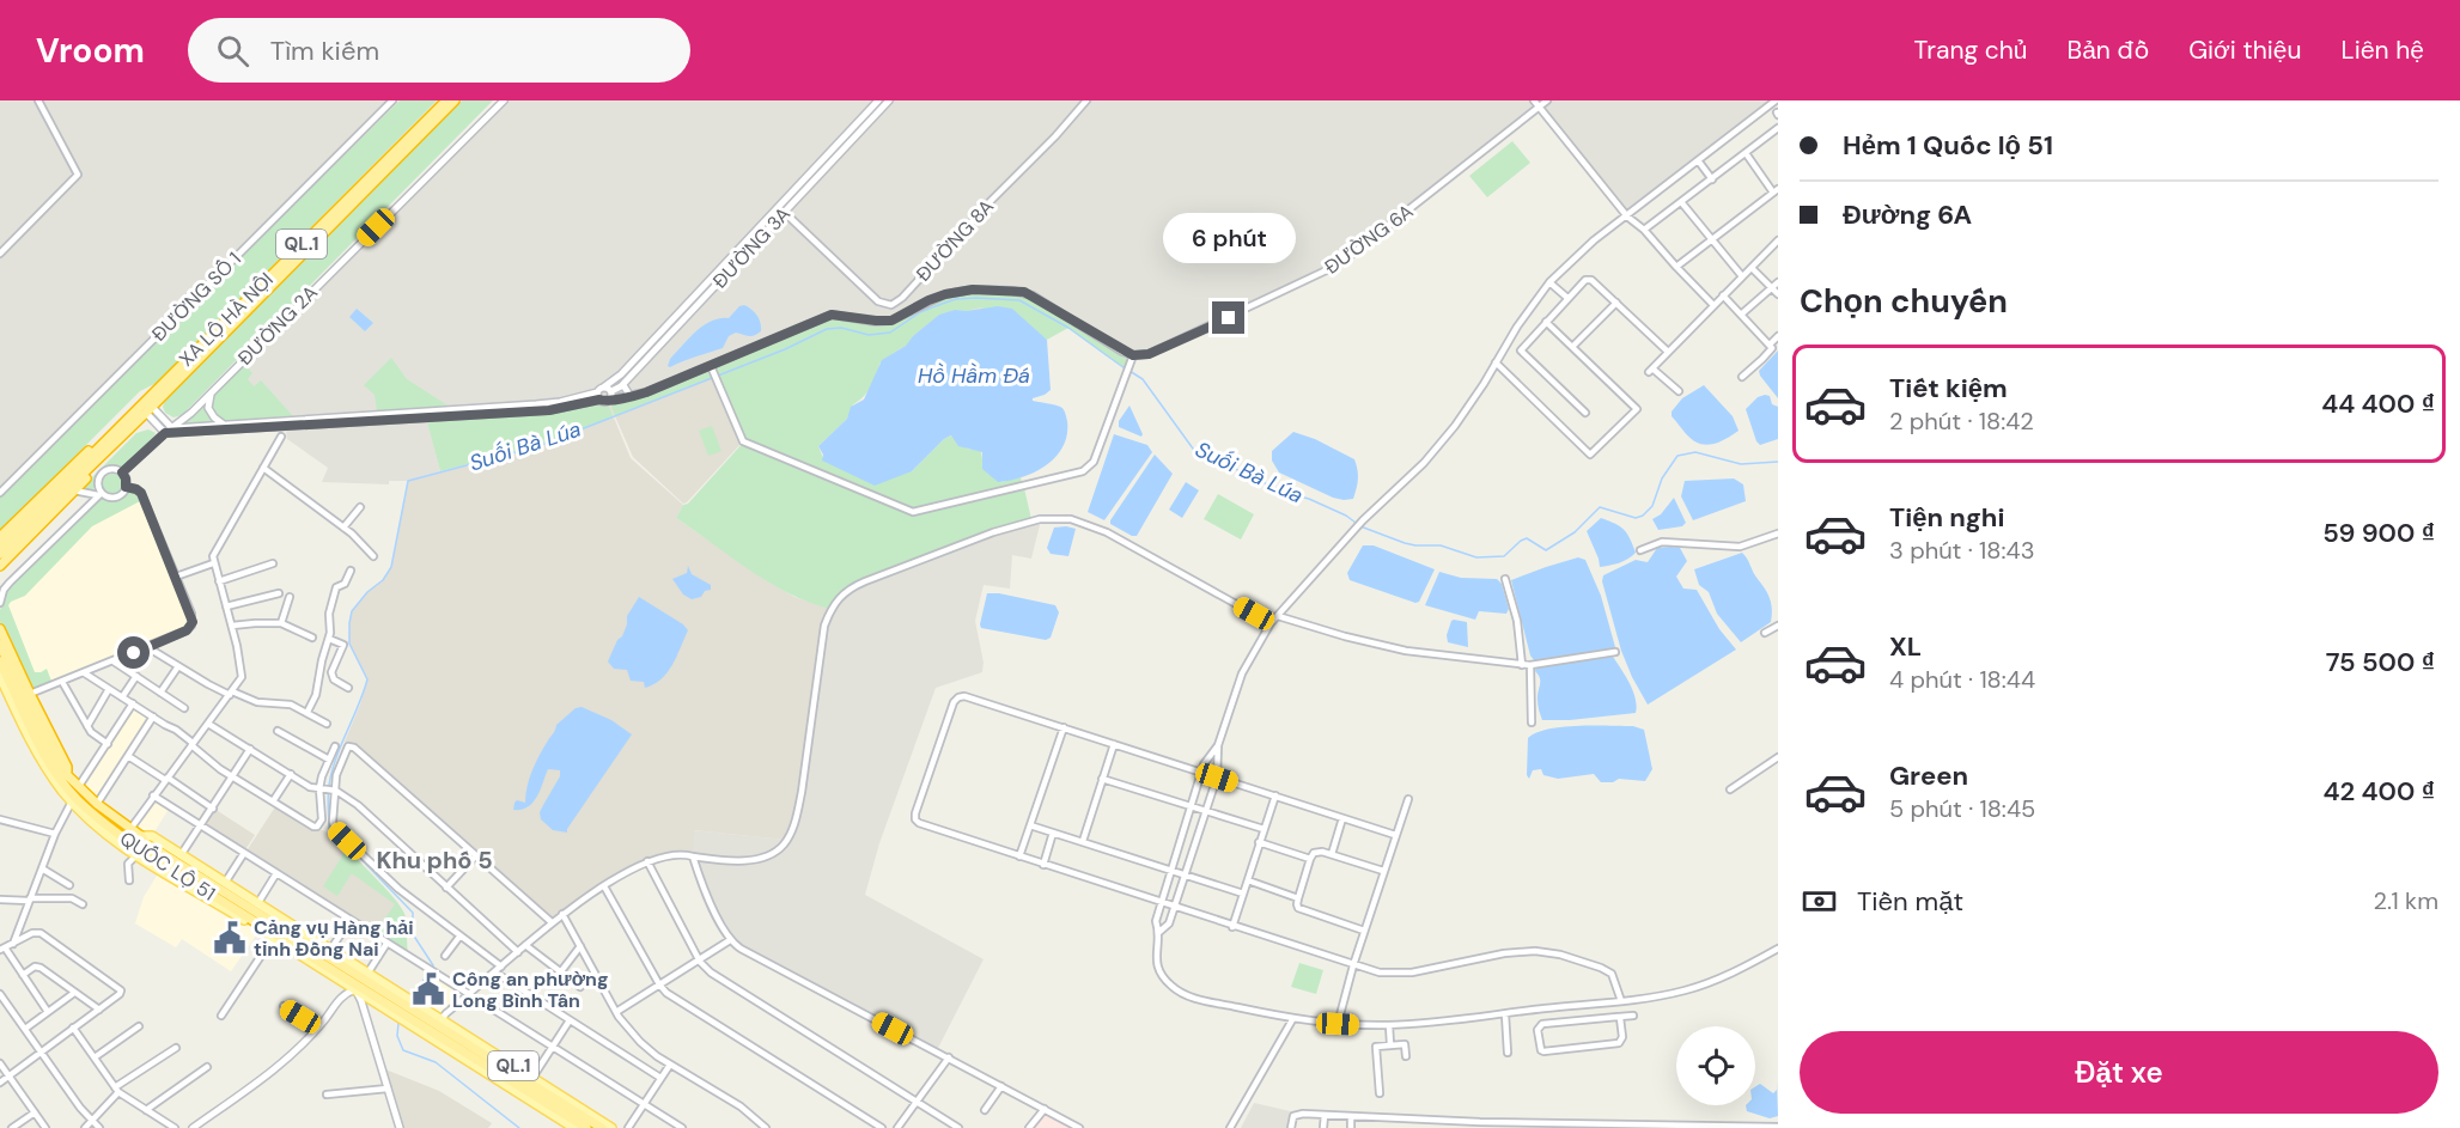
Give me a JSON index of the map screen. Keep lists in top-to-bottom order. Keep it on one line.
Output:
{"streets":{"highway":["QL.1","XA LỘ HÀ NỘI","QUỐC LỘ 51"],"street":["ĐƯỜNG 6A","ĐƯỜNG 8A","ĐƯỜNG 3A","ĐƯỜNG SỐ 1","ĐƯỜNG 2A"]},"crossings":[["ĐƯỜNG 8A","ĐƯỜNG 3A"],["QL.1","XA LỘ HÀ NỘI"],["QL.1","QUỐC LỘ 51"],["ĐƯỜNG 3A","ĐƯỜNG 2A"]],"districts":["Khu phố 5"],"water":["Hồ Hầm Đá","Suối Bà Lúa"],"places":{"public building":["Cảng vụ Hàng hải tỉnh Đồng Nai","Công an phường Long Bình Tân"]},"page":{"header":"Vroom","search":"Tìm kiếm","nav":["Trang chủ","Bản đồ","Giới thiệu","Liên hệ"],"banner":["Hẻm 1 Quốc lộ 51","Đường 6A"],"bubble":"6 phút","heading":"Chọn chuyến","list":[{"name":"Tiết kiệm","note":"2 phút · 18:42","value":"44 400 ₫"},{"name":"Tiện nghi","note":"3 phút · 18:43","value":"59 900 ₫"},{"name":"XL","note":"4 phút · 18:44","value":"75 500 ₫"},{"name":"Green","note":"5 phút · 18:45","value":"42 400 ₫"}],"pay":["Tiền mặt","2.1 km"],"buttons":"Đặt xe"}}
